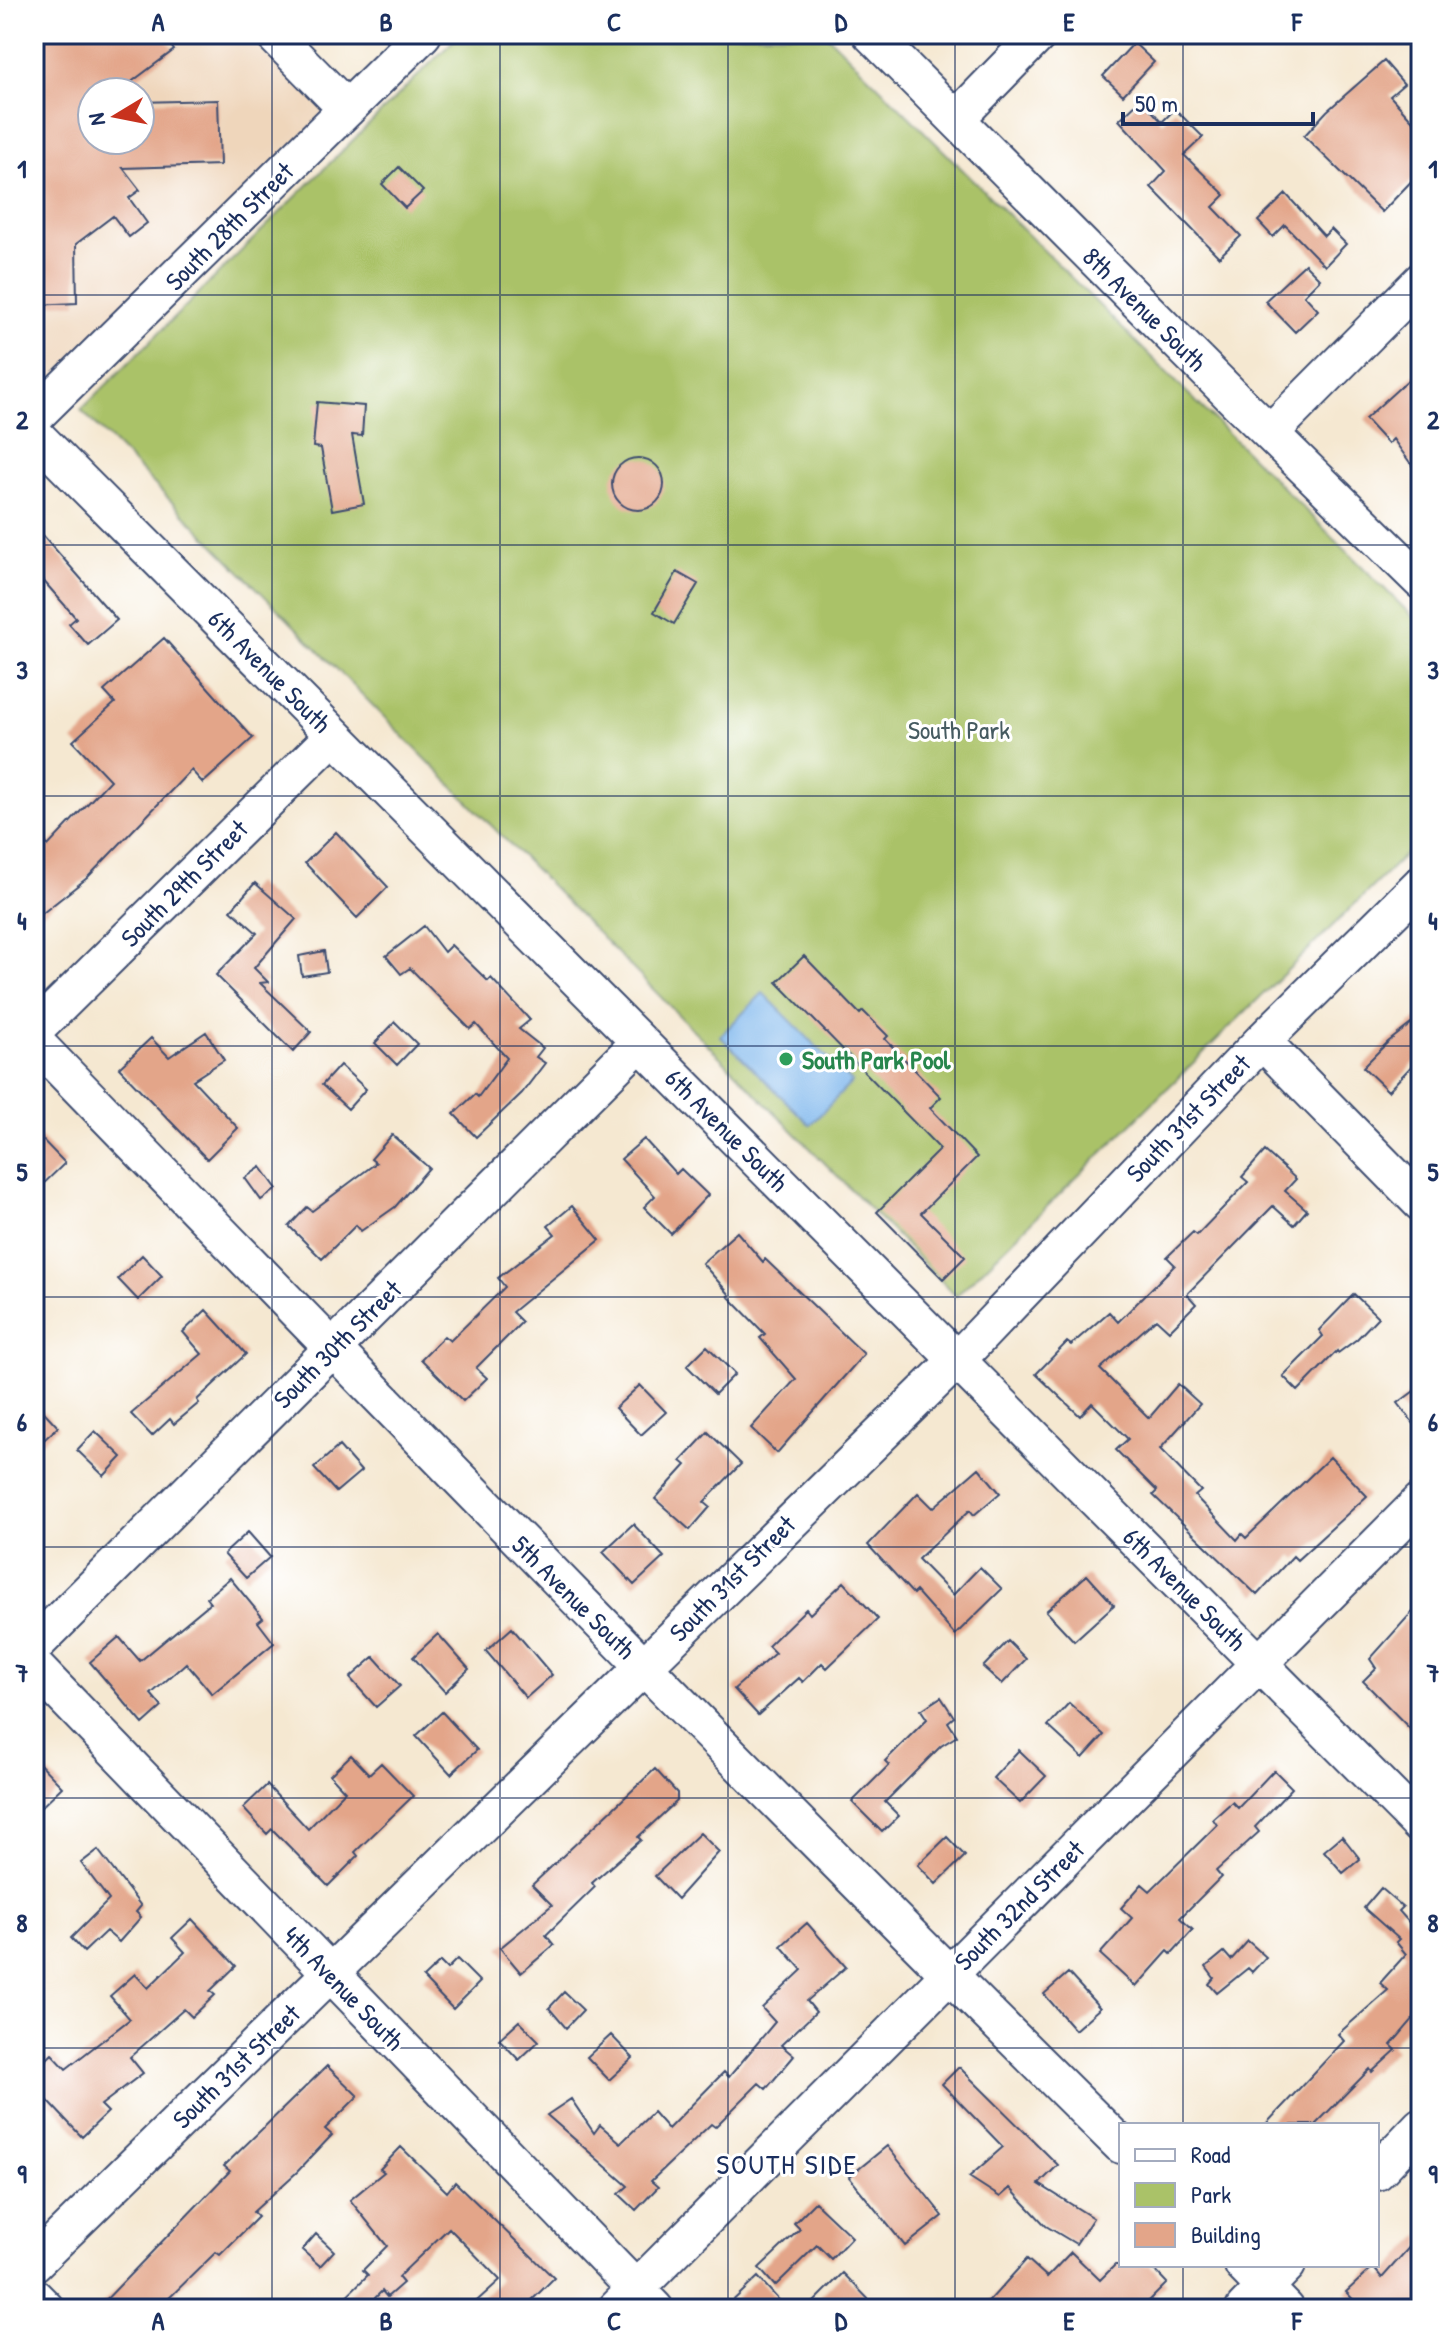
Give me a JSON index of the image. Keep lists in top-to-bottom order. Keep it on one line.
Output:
{"streets":{"street":["South 28th Street","8th Avenue South","6th Avenue South","South 29th Street","South 31st Street","South 30th Street","5th Avenue South","South 32nd Street","4th Avenue South"]},"crossings":[["6th Avenue South","South 29th Street"],["6th Avenue South","South 31st Street"],["6th Avenue South","South 30th Street"],["6th Avenue South","South 32nd Street"],["South 31st Street","5th Avenue South"],["South 31st Street","4th Avenue South"],["South 30th Street","5th Avenue South"],["5th Avenue South","South 32nd Street"],["South 32nd Street","4th Avenue South"]],"districts":["SOUTH SIDE"],"parks":["South Park"],"places":["South Park Pool"],"legend":["Road","Park","Building"],"scale_bar":"50 m","north":"left","grid":{"columns":["A","B","C","D","E","F"],"rows":["1","2","3","4","5","6","7","8","9"]}}
